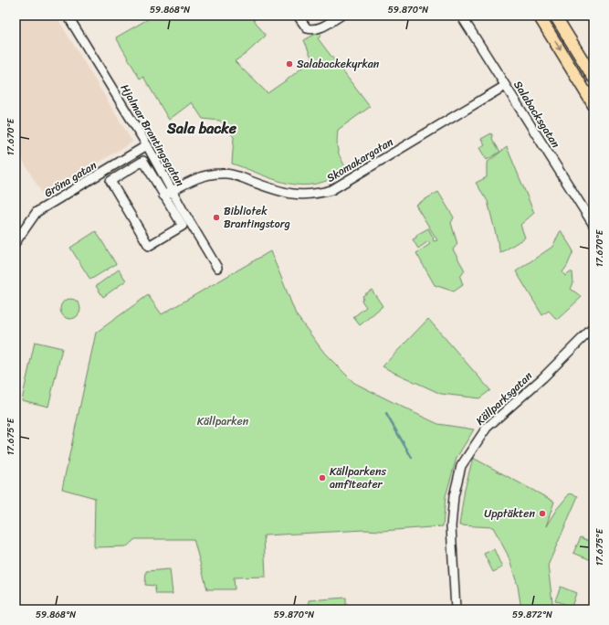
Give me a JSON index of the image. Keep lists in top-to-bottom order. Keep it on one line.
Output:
{"streets":{"street":["Salabacksgatan","Hjalmar Brantingsgatan","Skomakargatan","Gröna gatan","Källparksgatan"]},"crossings":[["Salabacksgatan","Skomakargatan"],["Hjalmar Brantingsgatan","Skomakargatan"],["Hjalmar Brantingsgatan","Gröna gatan"]],"districts":["Sala backe"],"parks":["Källparken"],"places":["Salabackekyrkan","Bibliotek Brantingstorg","Källparkens amfiteater","Upptäkten"],"coordinates":["59.868°N","59.870°N","17.670°E","17.675°E","59.872°N"]}
